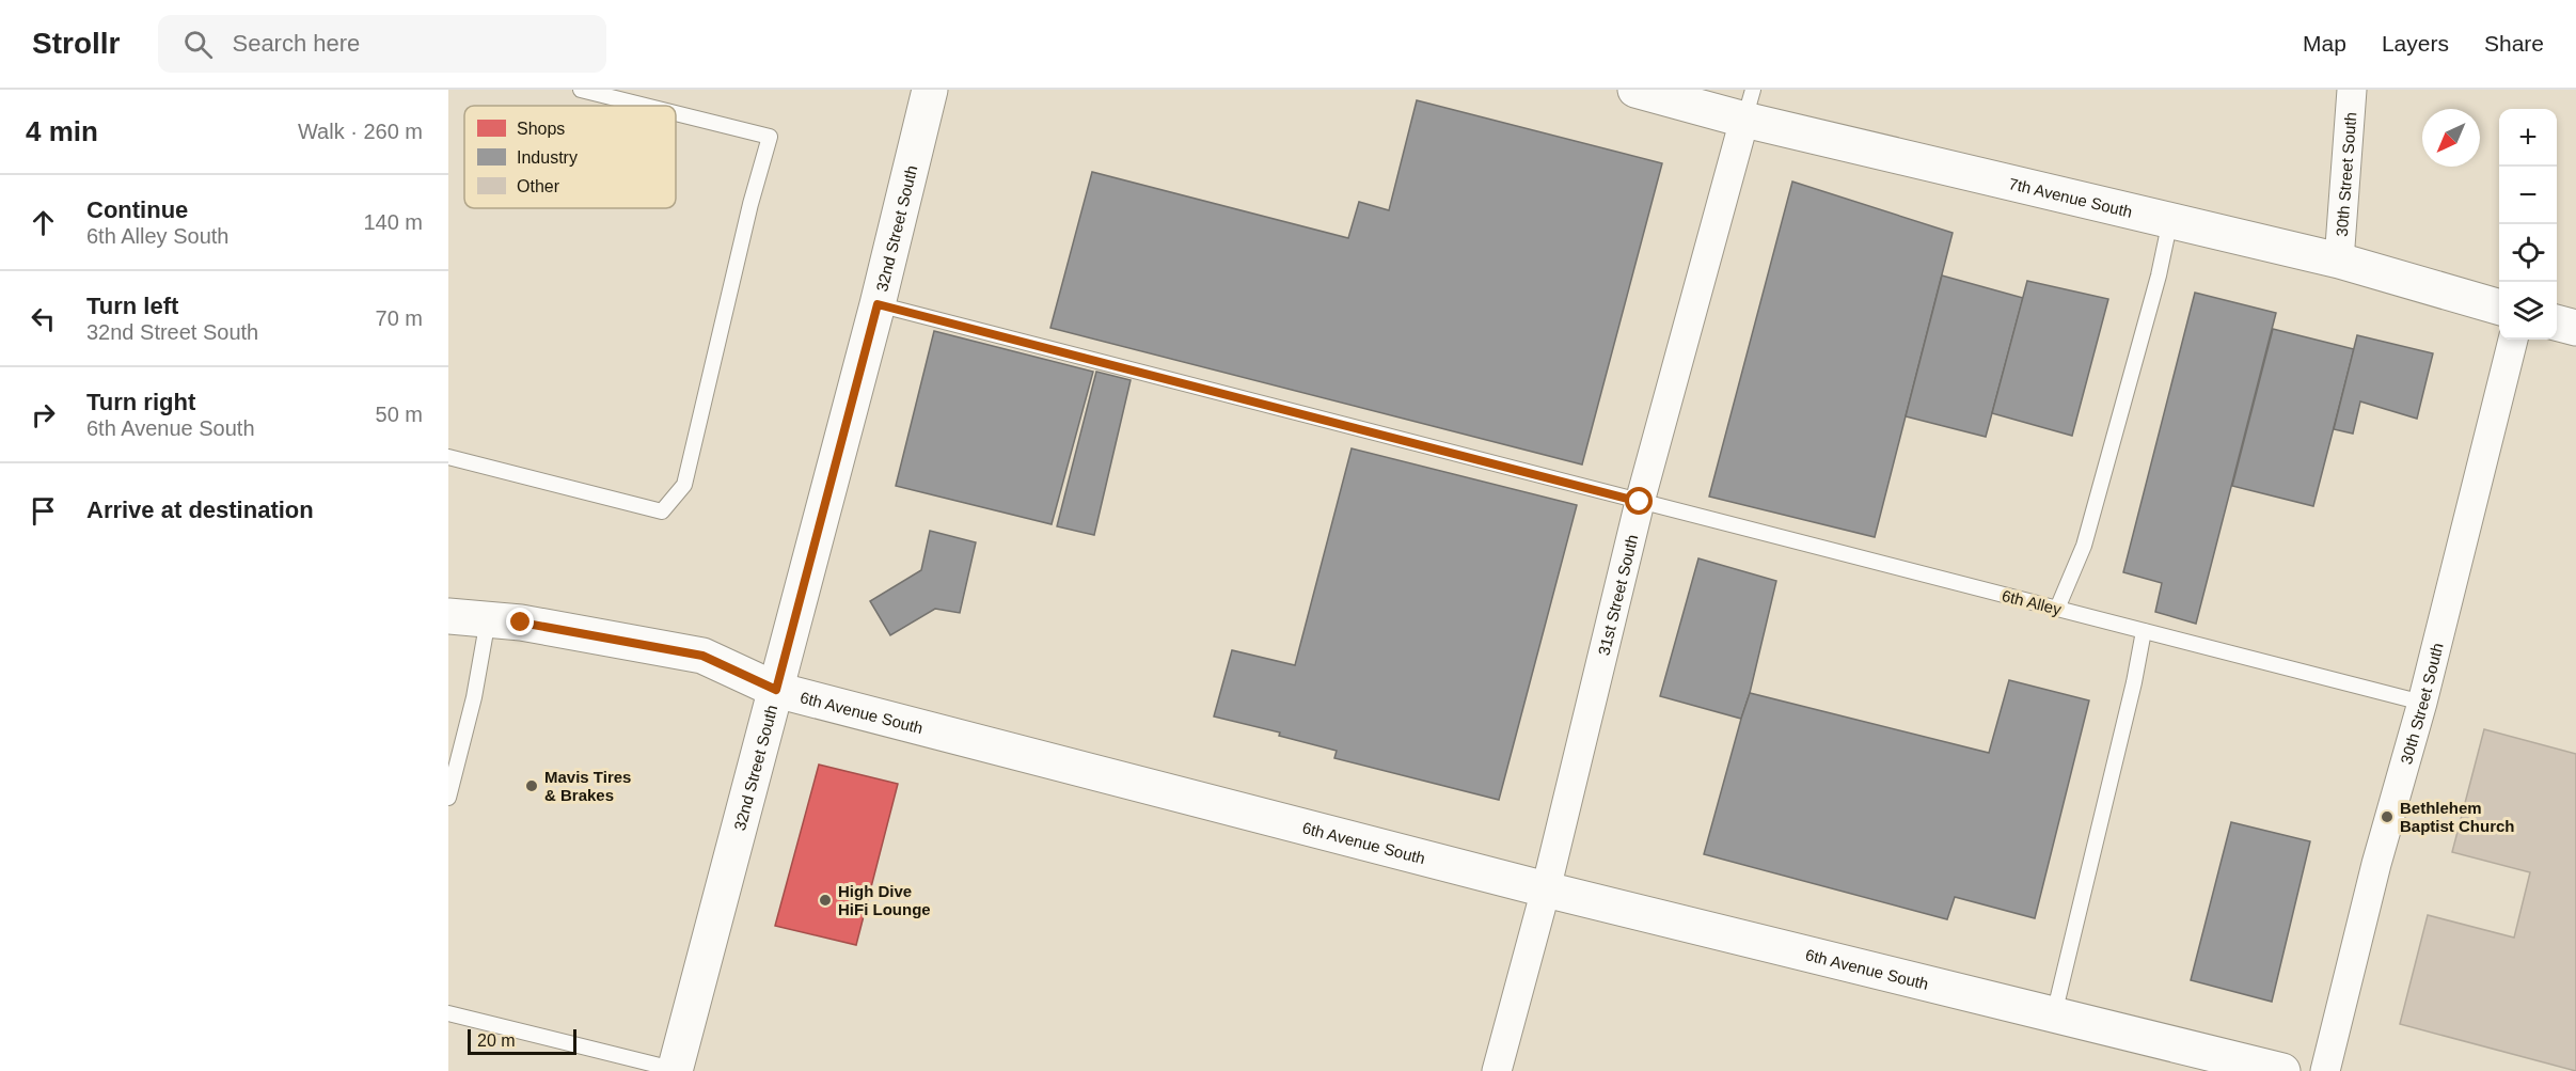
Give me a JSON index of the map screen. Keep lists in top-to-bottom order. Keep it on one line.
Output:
{"streets":{"main road":["7th Avenue South","32nd Street South","6th Avenue South"],"street":["30th Street South","31st Street South"],"lane":["6th Alley"]},"crossings":[["30th Street South","7th Avenue South"],["30th Street South","6th Alley"],["7th Avenue South","31st Street South"],["32nd Street South","6th Alley"],["32nd Street South","6th Avenue South"],["31st Street South","6th Alley"],["31st Street South","6th Avenue South"]],"places":["Mavis Tires & Brakes","Bethlehem Baptist Church","High Dive HiFi Lounge"],"legend":["Shops","Industry","Other"],"scale_bar":"20 m","north":"bottom left","page":{"header":"Strollr","search":"Search here","nav":["Map","Layers","Share"],"heading":["4 min","Walk · 260 m"],"map_buttons":["+","−"],"list":[["Continue","6th Alley South","140 m"],["Turn left","32nd Street South","70 m"],["Turn right","6th Avenue South","50 m"],"Arrive at destination"],"scale":"20 m"}}
